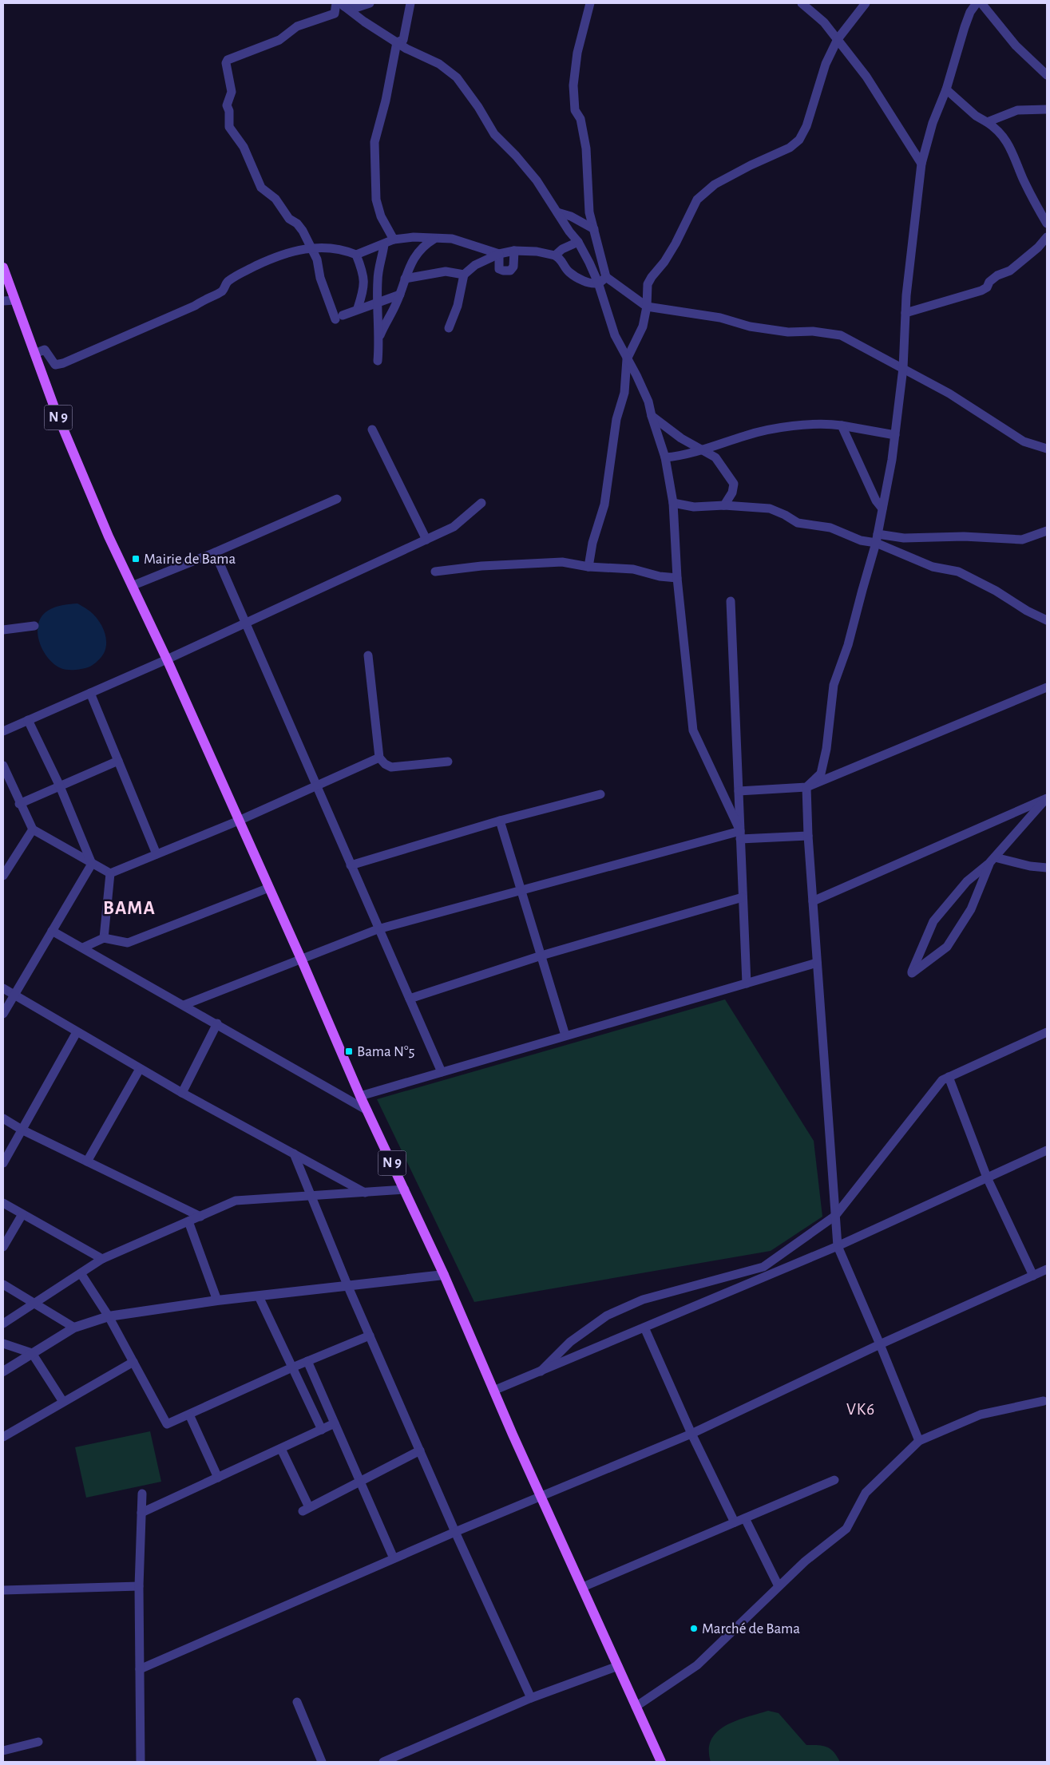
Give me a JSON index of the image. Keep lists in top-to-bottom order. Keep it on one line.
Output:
{"streets":{"main road":["N 9"]},"districts":["BAMA","VK6"],"places":{"transit":["Mairie de Bama","Bama N°5"],"other":["Marché de Bama"]}}
